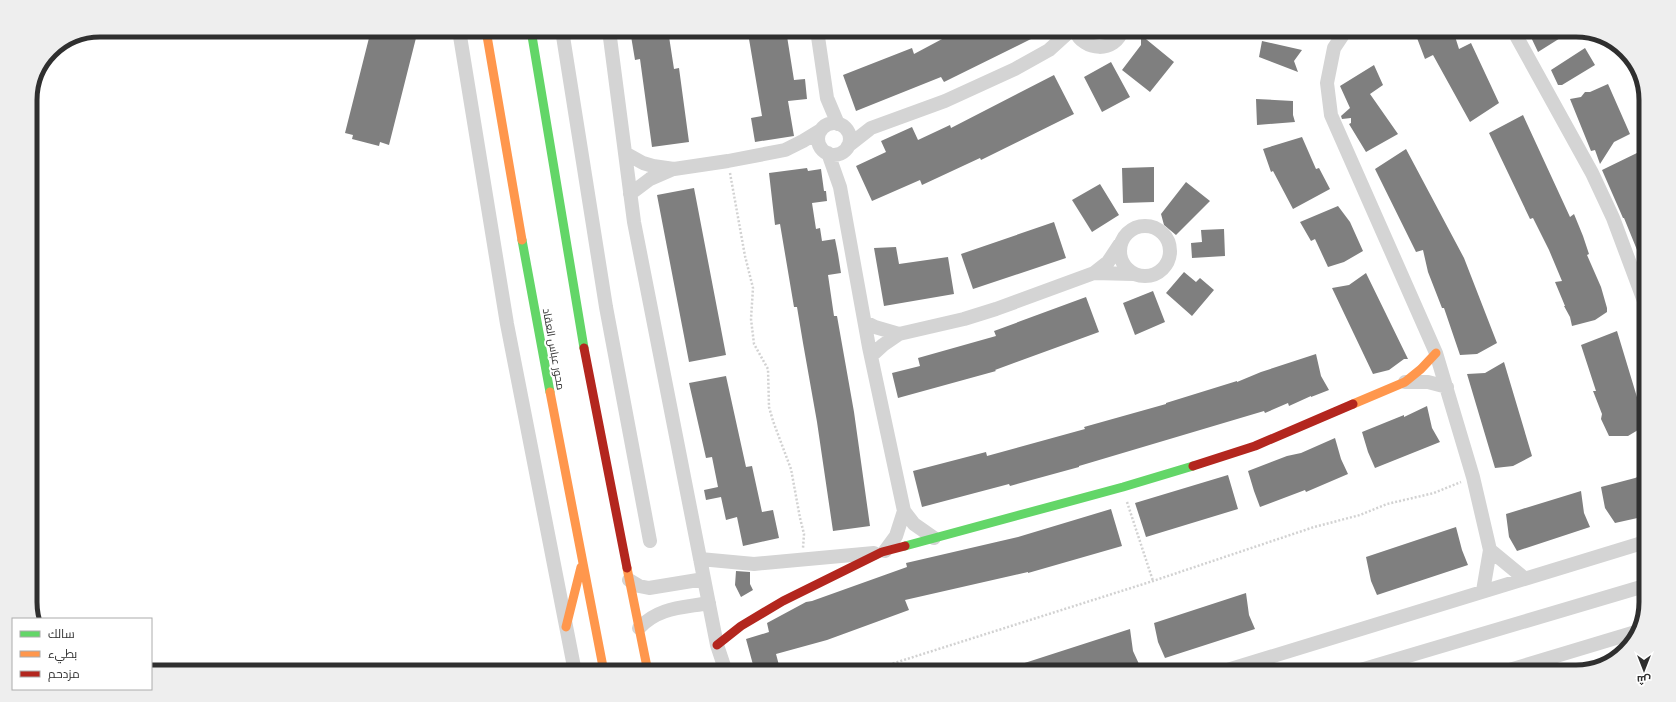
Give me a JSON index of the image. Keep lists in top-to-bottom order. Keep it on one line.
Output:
{"streets":{"main road":["محور عباس العقاد"]},"legend":["سالك","بطيء","مزدحم"],"north":"bottom"}
